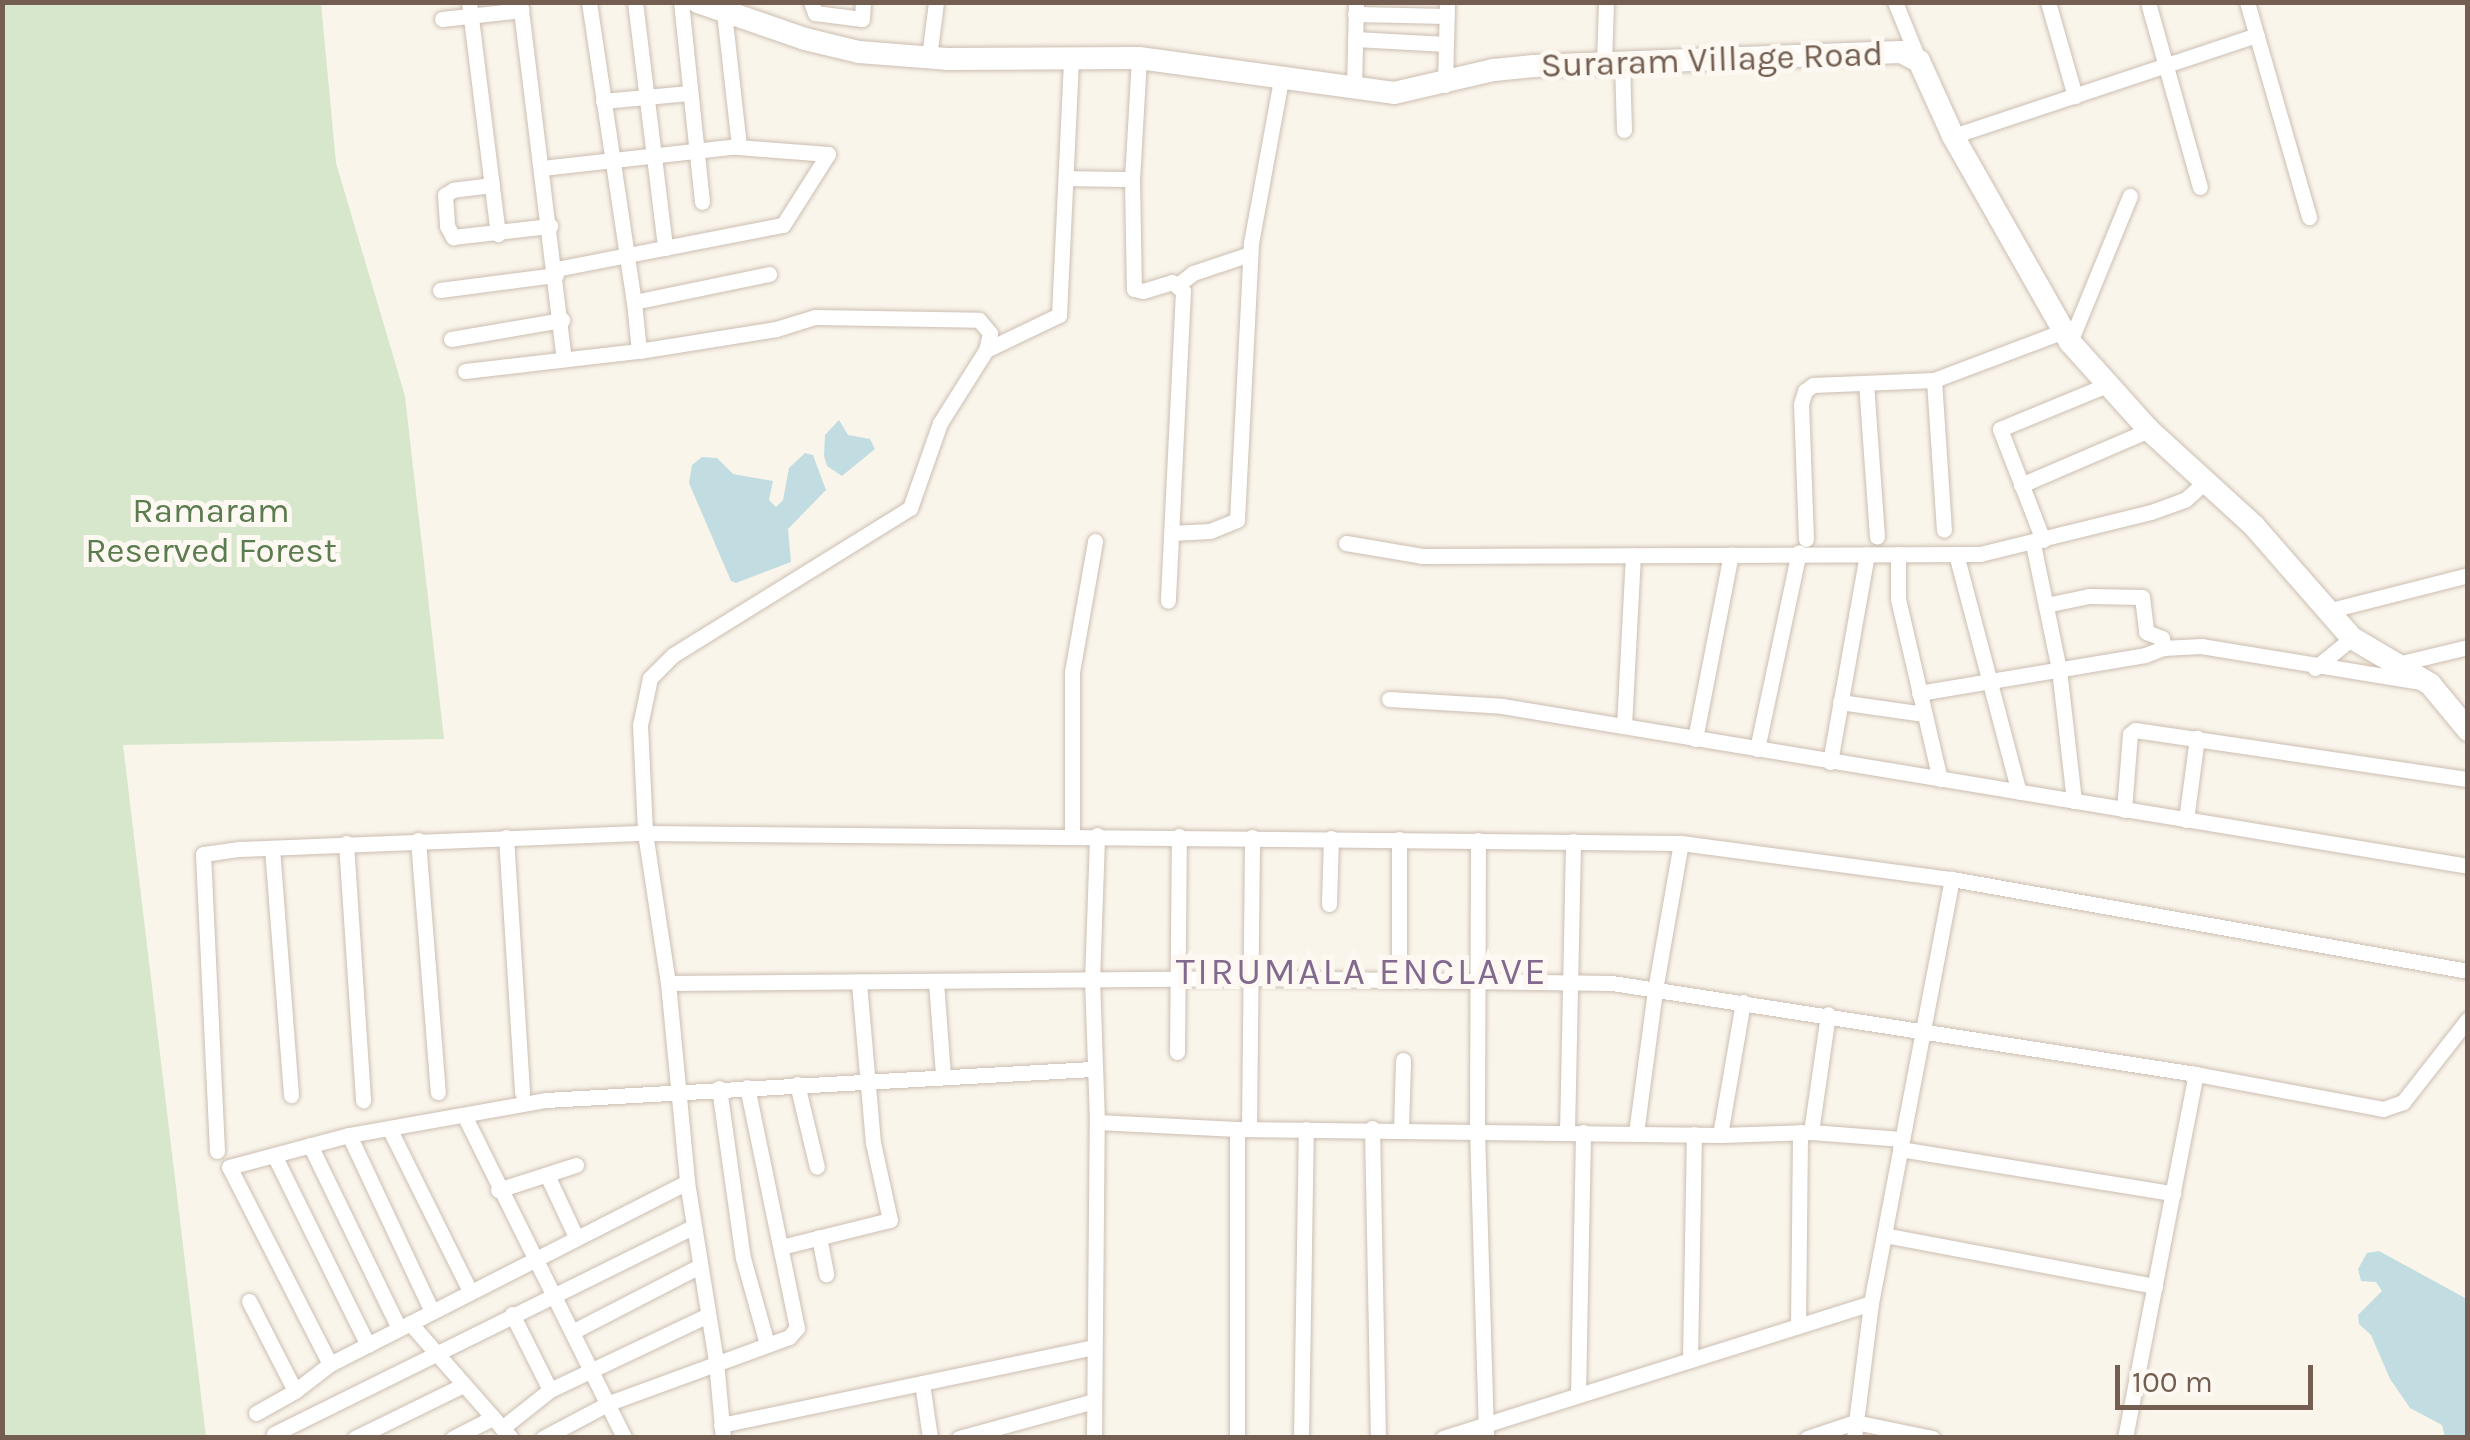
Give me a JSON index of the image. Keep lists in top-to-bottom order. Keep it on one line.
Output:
{"streets":{"main road":["Suraram Village Road"]},"districts":["TIRUMALA ENCLAVE"],"parks":["Ramaram Reserved Forest"],"scale_bar":"100 m"}
